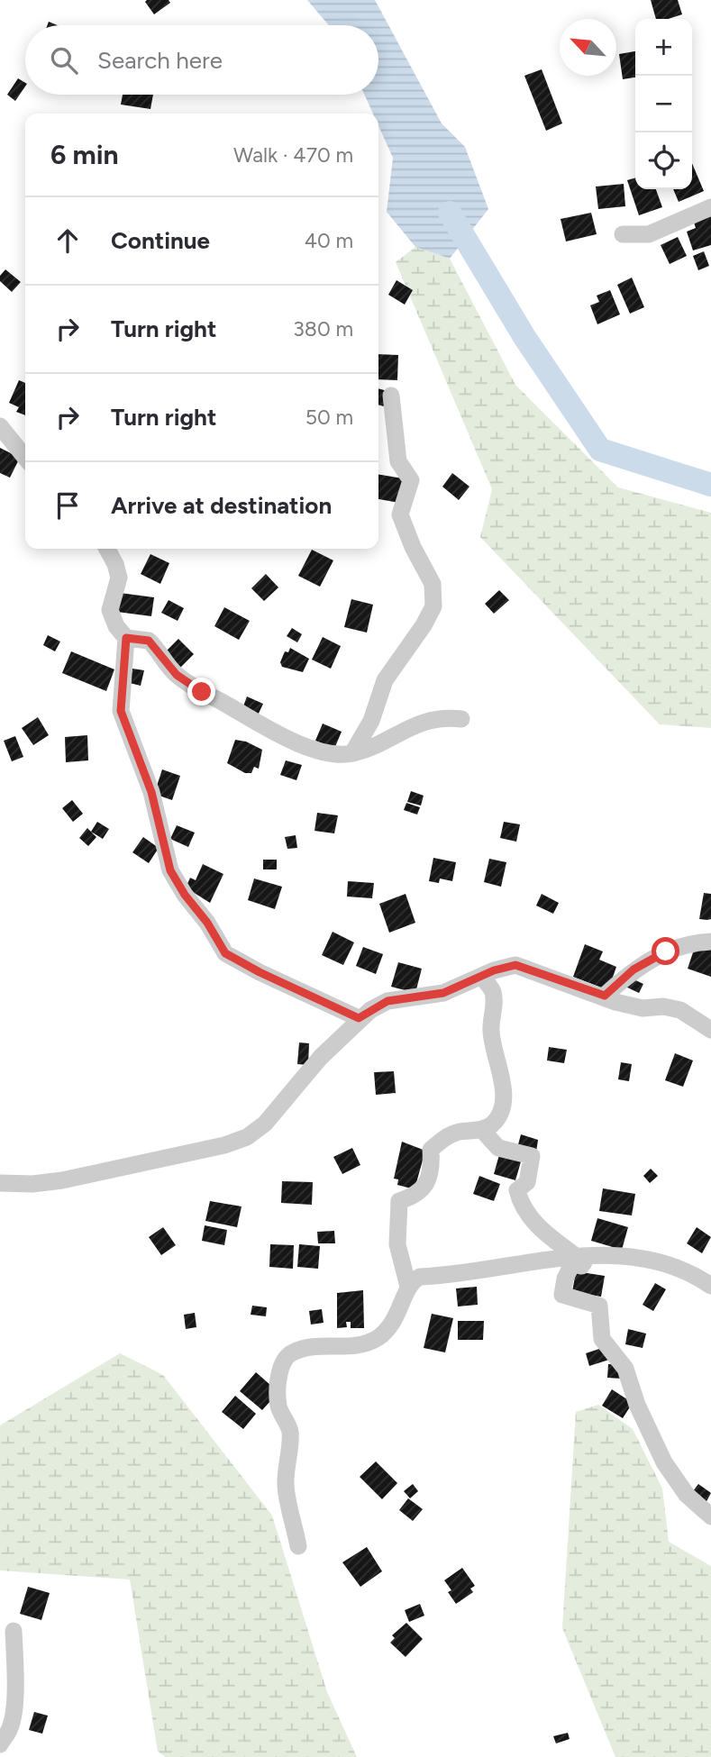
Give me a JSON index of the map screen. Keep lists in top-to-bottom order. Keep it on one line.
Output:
{"north":"top left","page":{"map_buttons":["+","−"],"search":"Search here","heading":["6 min","Walk · 470 m"],"list":[["Continue","40 m"],["Turn right","380 m"],["Turn right","50 m"],"Arrive at destination"]}}
